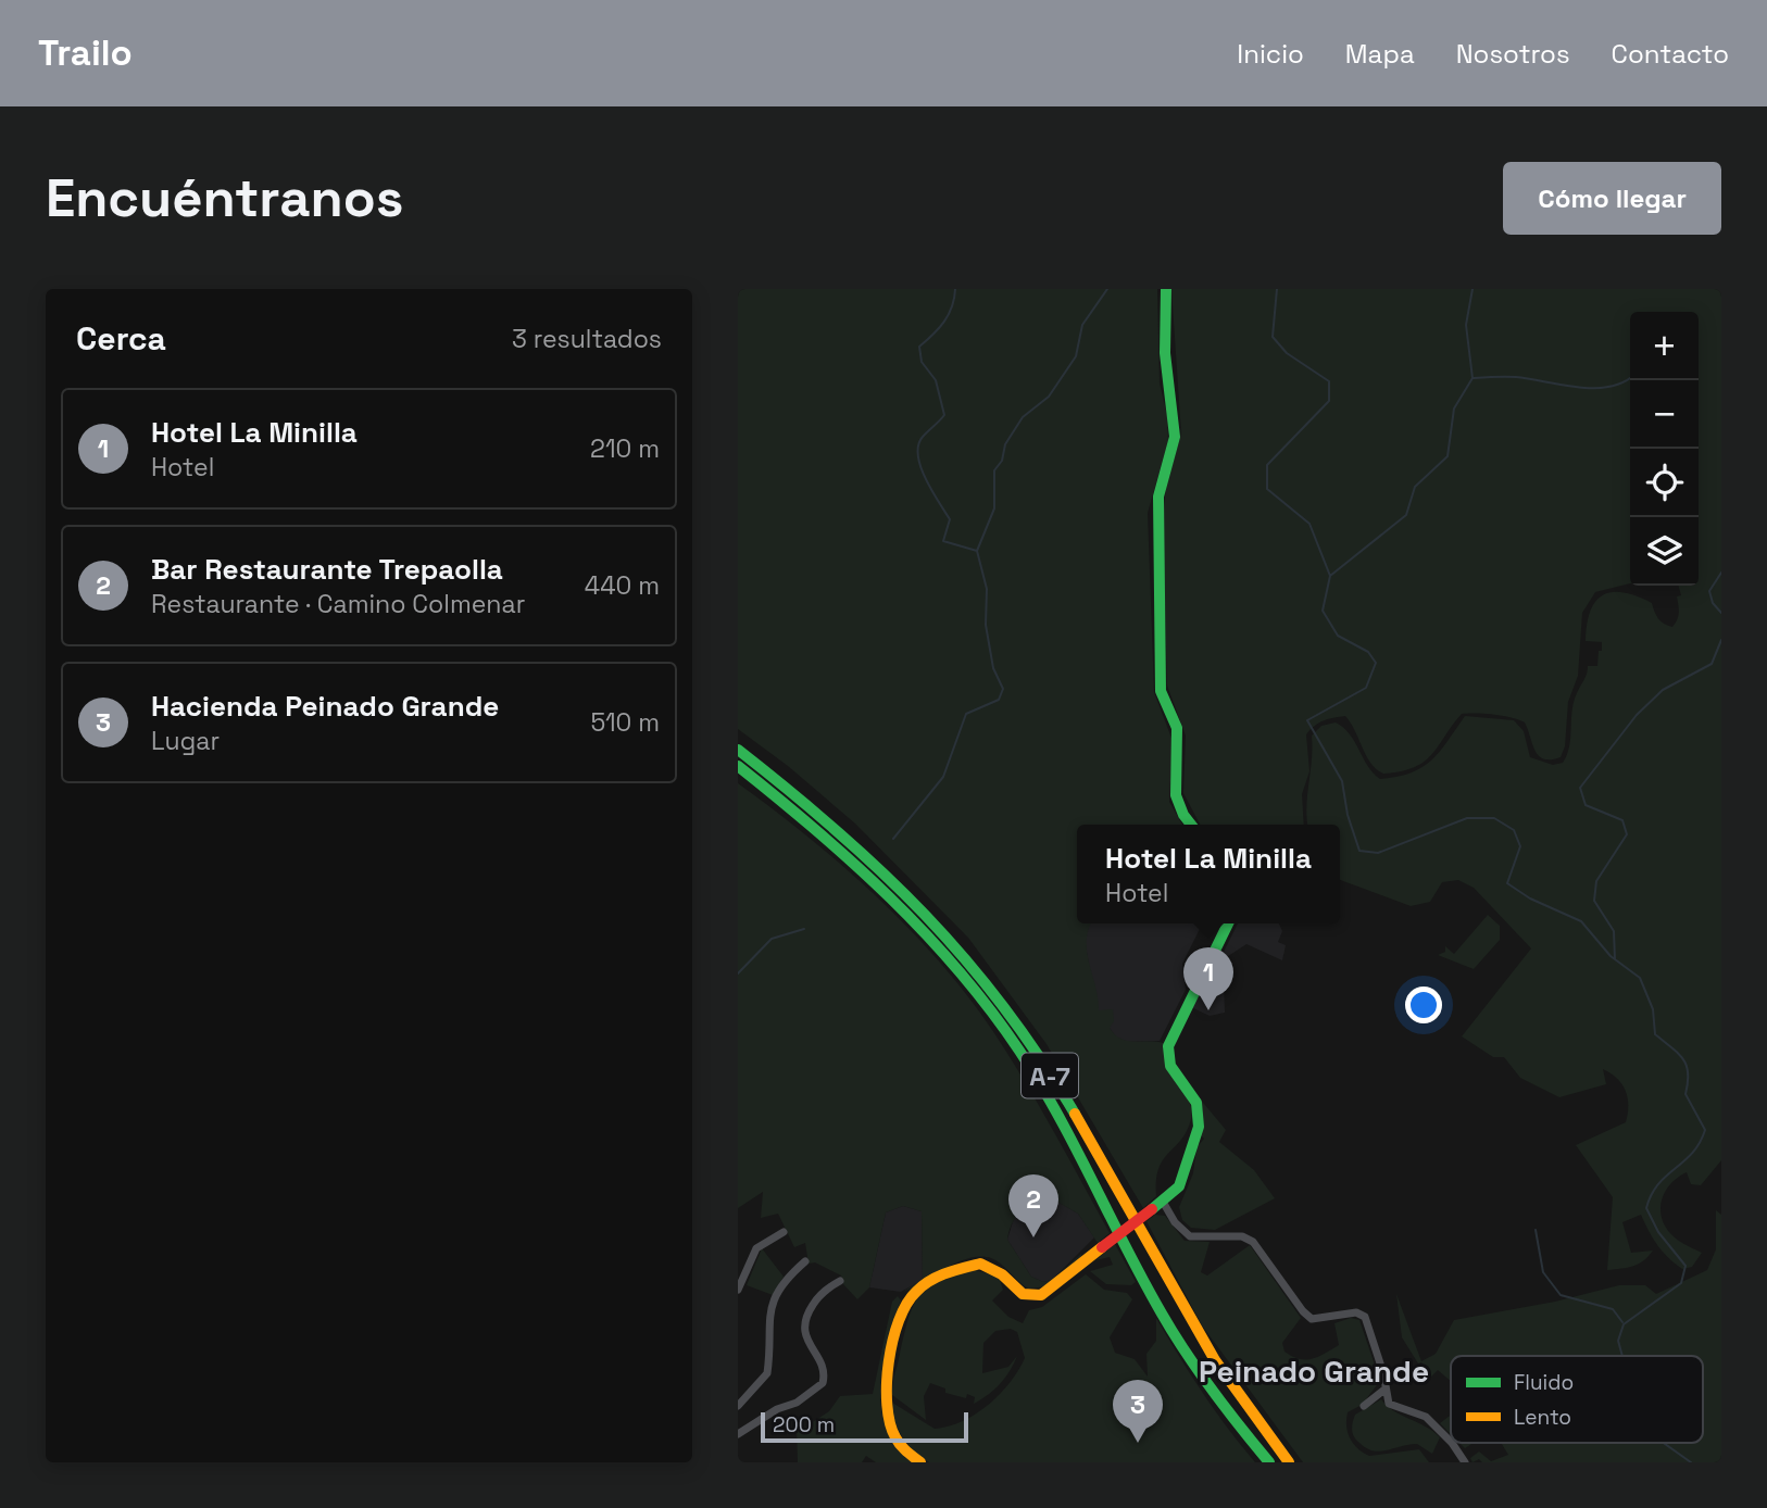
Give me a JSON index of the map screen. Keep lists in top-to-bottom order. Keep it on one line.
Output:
{"streets":{"main road":["A-7"]},"districts":["Peinado Grande"],"legend":["Fluido","Lento"],"scale_bar":"200 m","page":{"header":"Trailo","nav":["Inicio","Mapa","Nosotros","Contacto"],"buttons":"Cómo llegar","title":"Encuéntranos","heading":["Cerca","3 resultados"],"map_buttons":["+","−"],"list":[{"mark":"1","name":"Hotel La Minilla","note":"Hotel","value":"210 m"},{"mark":"2","name":"Bar Restaurante Trepaolla","note":"Restaurante · Camino Colmenar","value":"440 m"},{"mark":"3","name":"Hacienda Peinado Grande","note":"Lugar","value":"510 m"}],"popup":["Hotel La Minilla","Hotel"],"pins":["1","2","3"],"scale":"200 m"}}
